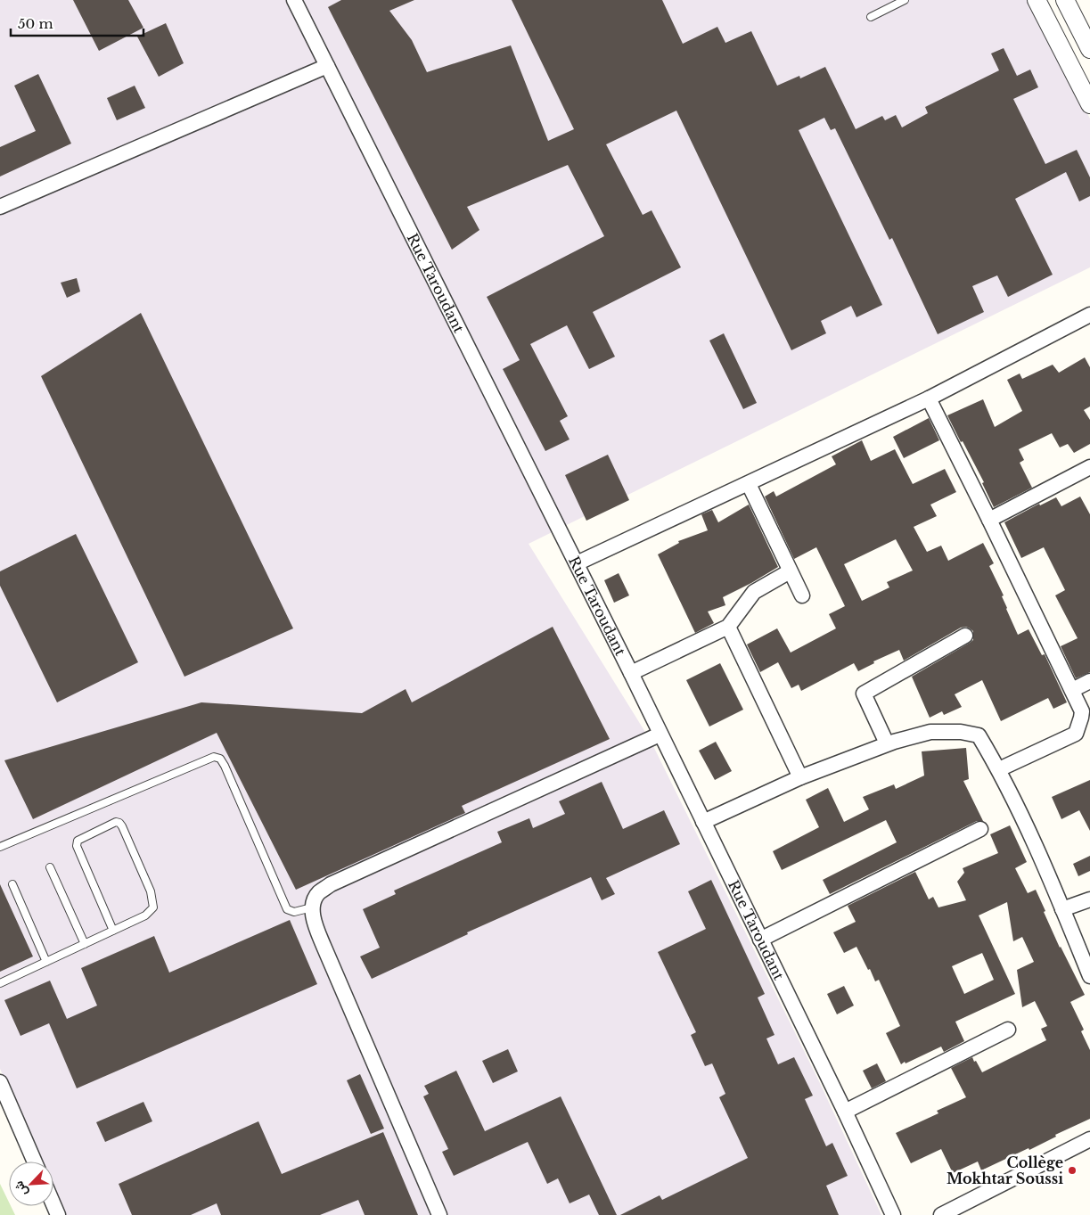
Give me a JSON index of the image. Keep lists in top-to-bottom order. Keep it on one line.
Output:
{"streets":{"street":["Rue Taroudant"]},"places":["Collège Mokhtar Soussi"],"scale_bar":"50 m","north":"bottom left"}
